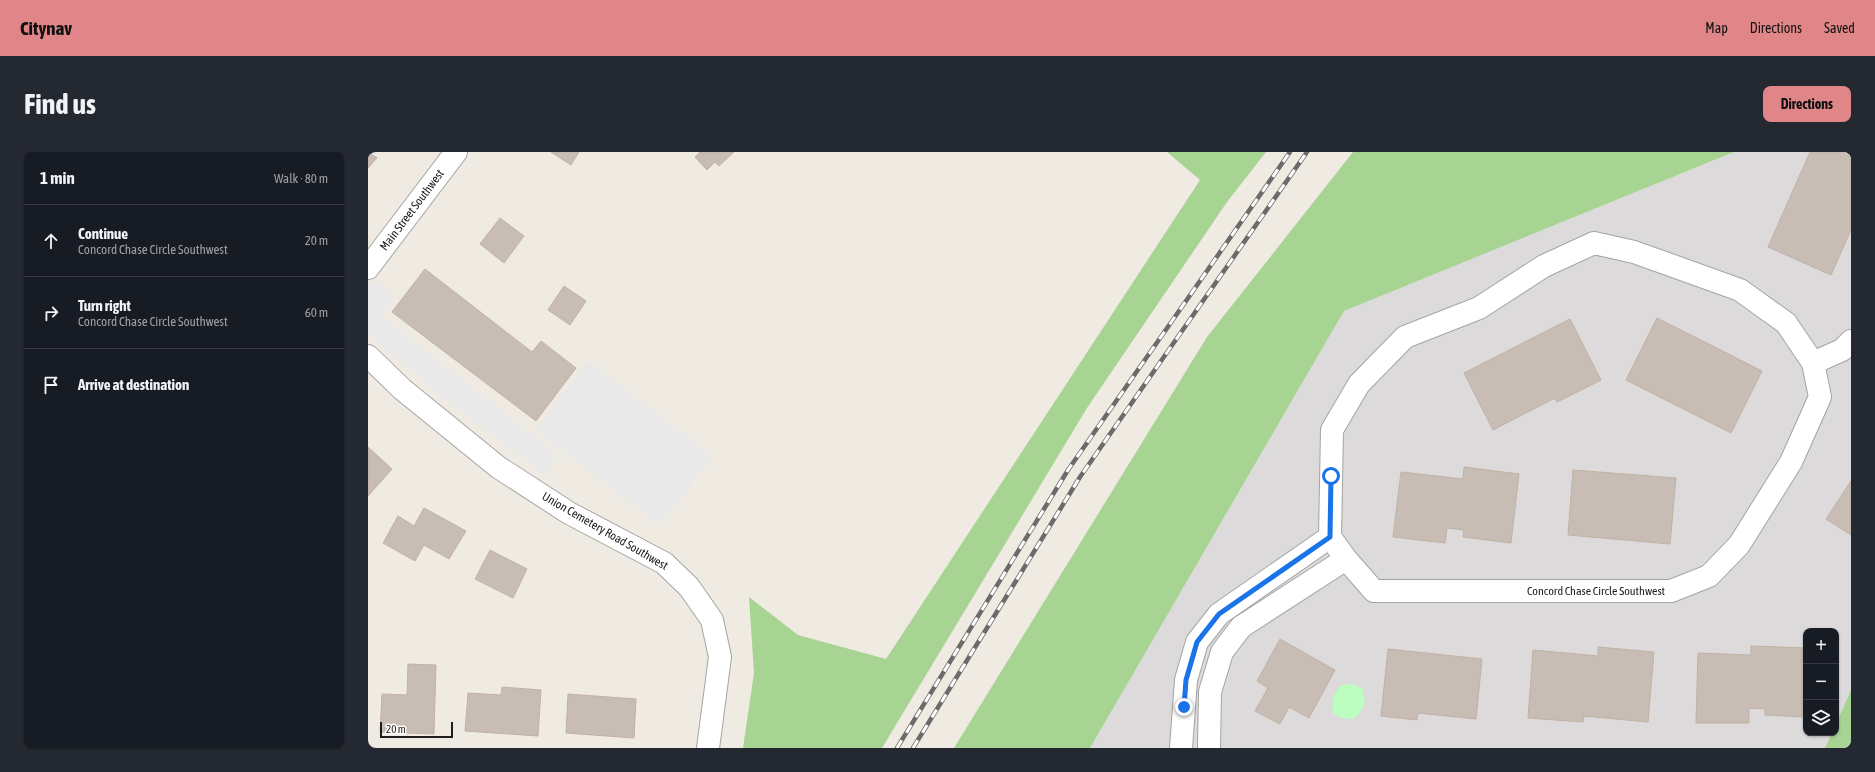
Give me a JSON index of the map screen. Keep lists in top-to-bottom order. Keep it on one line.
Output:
{"streets":{"street":["Main Street Southwest","Union Cemetery Road Southwest","Concord Chase Circle Southwest"]},"scale_bar":"20 m","page":{"header":"Citynav","nav":["Map","Directions","Saved"],"buttons":"Directions","title":"Find us","heading":["1 min","Walk · 80 m"],"list":[["Continue","Concord Chase Circle Southwest","20 m"],["Turn right","Concord Chase Circle Southwest","60 m"],"Arrive at destination"],"map_buttons":["+","−"],"scale":"20 m"}}
